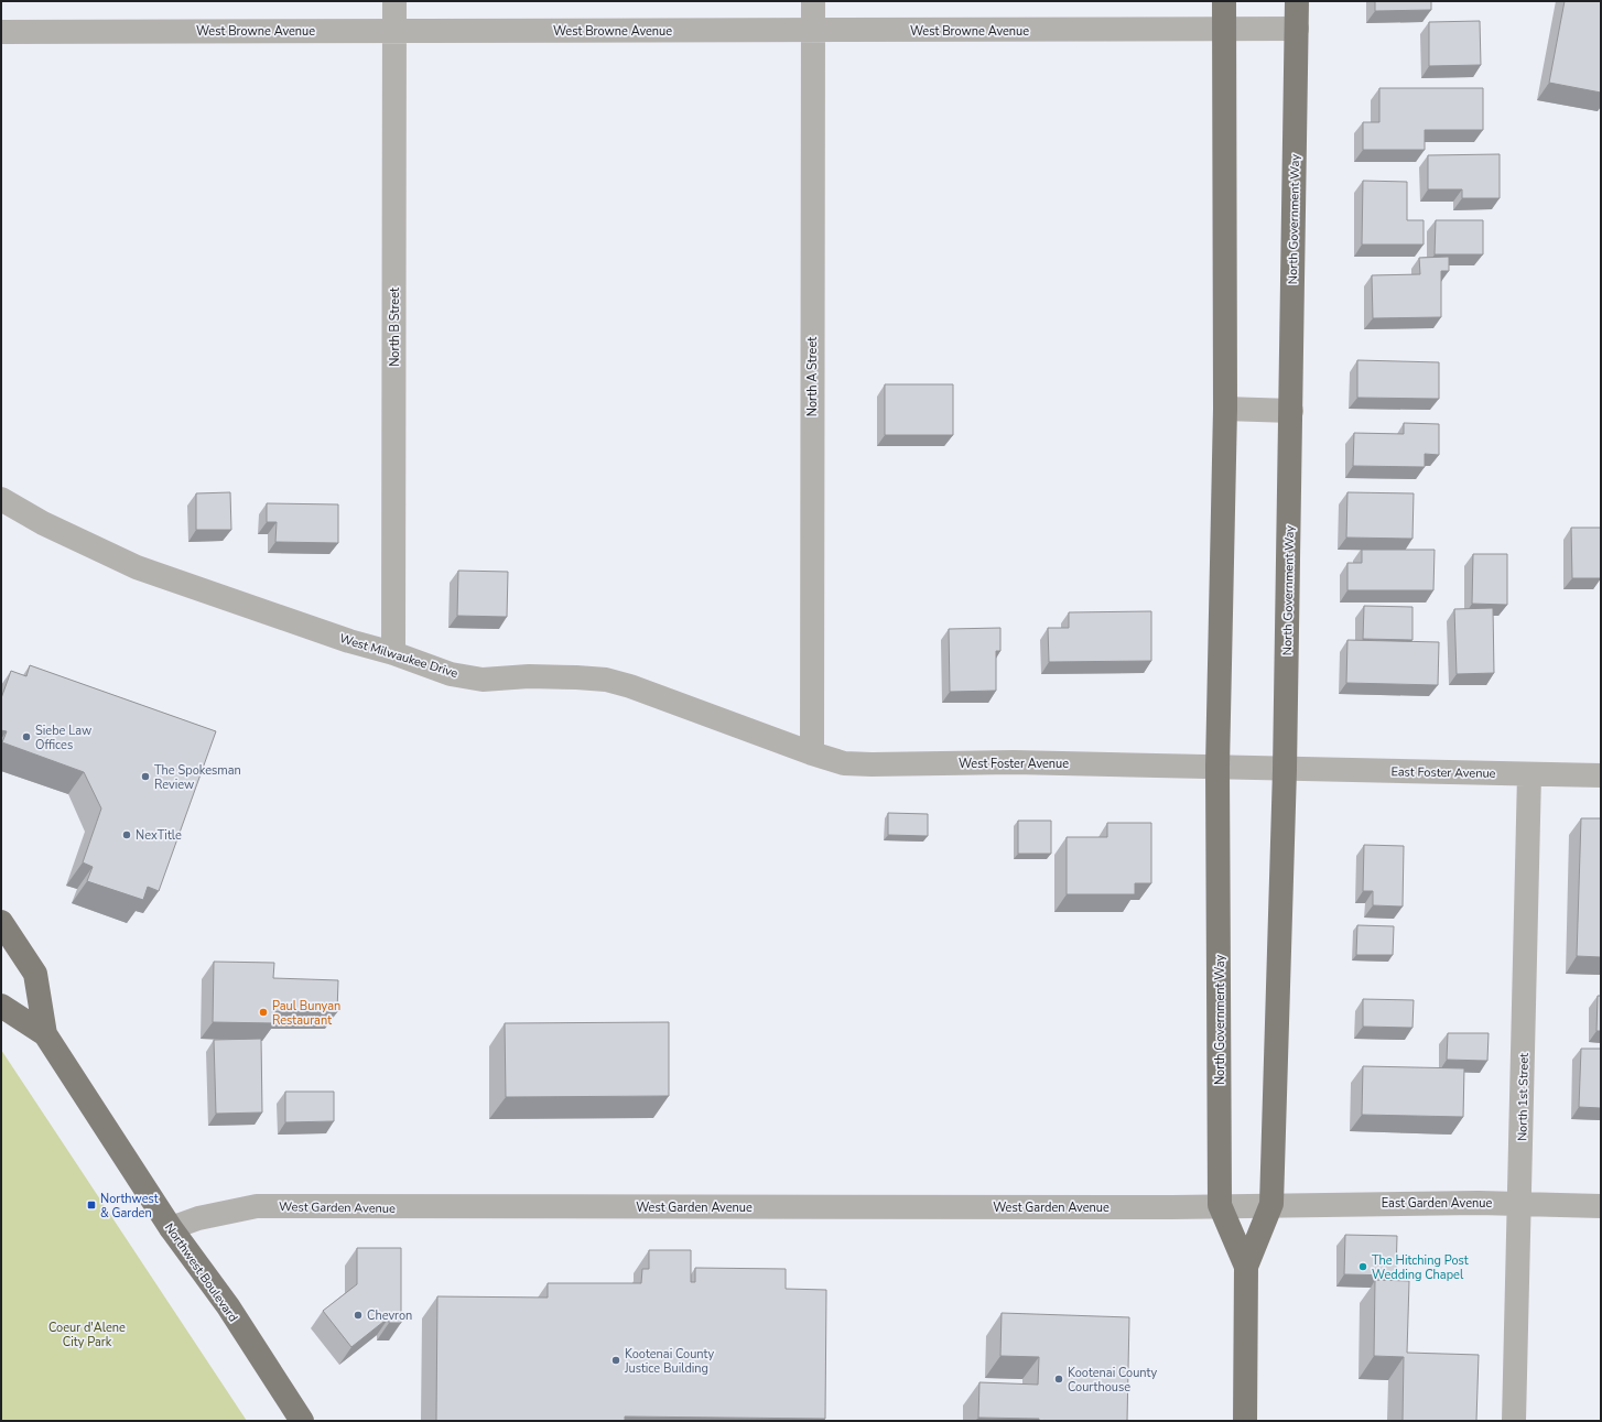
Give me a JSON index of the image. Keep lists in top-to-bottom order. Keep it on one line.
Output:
{"streets":{"main road":["North Government Way","Northwest Boulevard"],"street":["West Browne Avenue","North B Street","North A Street","West Milwaukee Drive","West Foster Avenue","East Foster Avenue","North 1st Street","East Garden Avenue","West Garden Avenue"]},"crossings":[["West Browne Avenue","North Government Way"],["West Browne Avenue","North B Street"],["West Browne Avenue","North A Street"],["North Government Way","West Foster Avenue"],["North Government Way","East Foster Avenue"],["North Government Way","East Garden Avenue"],["North Government Way","West Garden Avenue"],["North B Street","West Milwaukee Drive"],["North A Street","West Milwaukee Drive"],["North A Street","West Foster Avenue"],["West Milwaukee Drive","West Foster Avenue"],["East Foster Avenue","North 1st Street"],["North 1st Street","East Garden Avenue"],["East Garden Avenue","West Garden Avenue"],["West Garden Avenue","Northwest Boulevard"]],"parks":["Coeur d'Alene City Park"],"places":{"other":["Siebe Law Offices","The Spokesman Review","NexTitle","Paul Bunyan Restaurant","The Hitching Post Wedding Chapel","Chevron","Kootenai County Justice Building","Kootenai County Courthouse"],"transit":["Northwest & Garden"]}}
